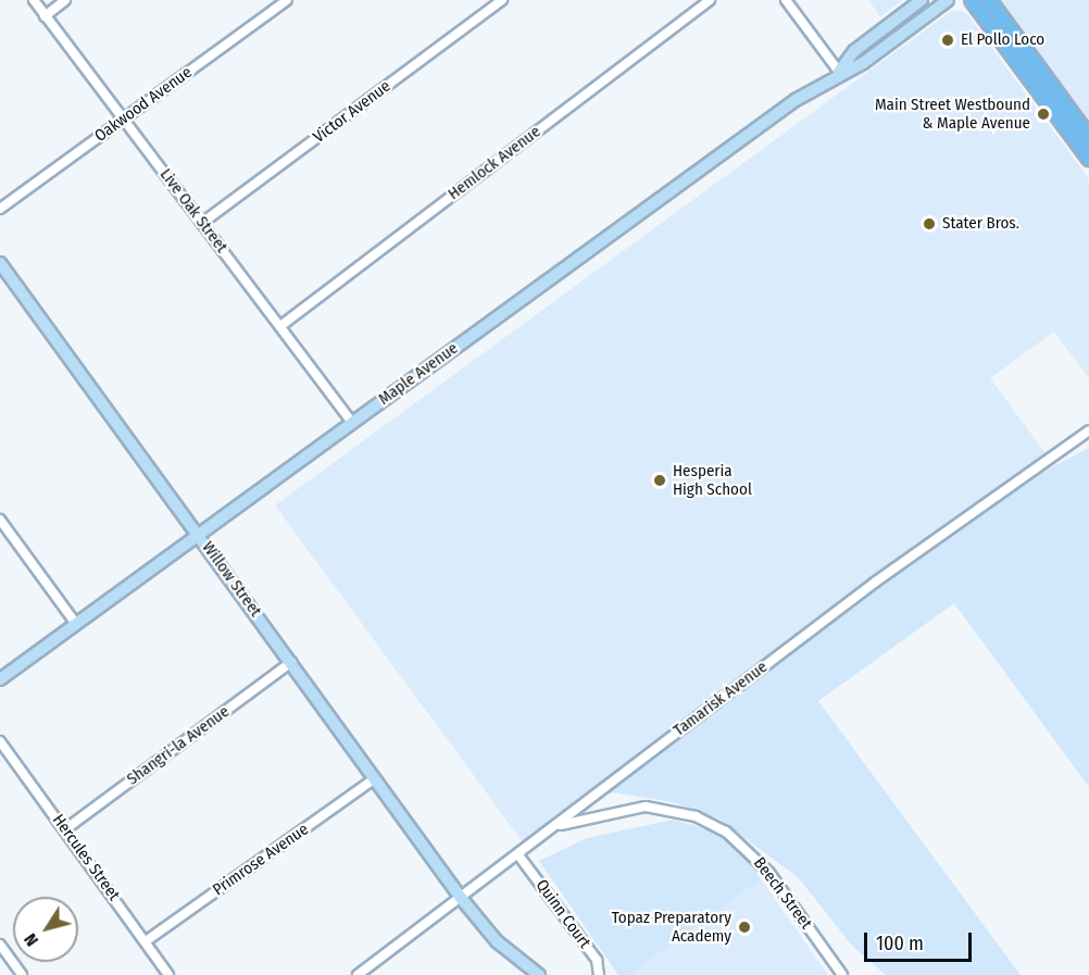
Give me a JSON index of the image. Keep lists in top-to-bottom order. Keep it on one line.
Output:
{"streets":{"street":["Oakwood Avenue","Victor Avenue","Hemlock Avenue","Live Oak Street","Maple Avenue","Willow Street","Tamarisk Avenue","Shangri-la Avenue","Hercules Street","Primrose Avenue","Beech Street","Quinn Court"]},"crossings":[["Oakwood Avenue","Live Oak Street"],["Victor Avenue","Live Oak Street"],["Hemlock Avenue","Live Oak Street"],["Live Oak Street","Maple Avenue"],["Maple Avenue","Willow Street"],["Willow Street","Tamarisk Avenue"],["Willow Street","Shangri-la Avenue"],["Willow Street","Primrose Avenue"],["Tamarisk Avenue","Beech Street"],["Tamarisk Avenue","Quinn Court"],["Shangri-la Avenue","Hercules Street"],["Hercules Street","Primrose Avenue"]],"places":["El Pollo Loco","Main Street Westbound & Maple Avenue","Stater Bros.","Hesperia High School","Topaz Preparatory Academy"],"scale_bar":"100 m","north":"bottom left"}
